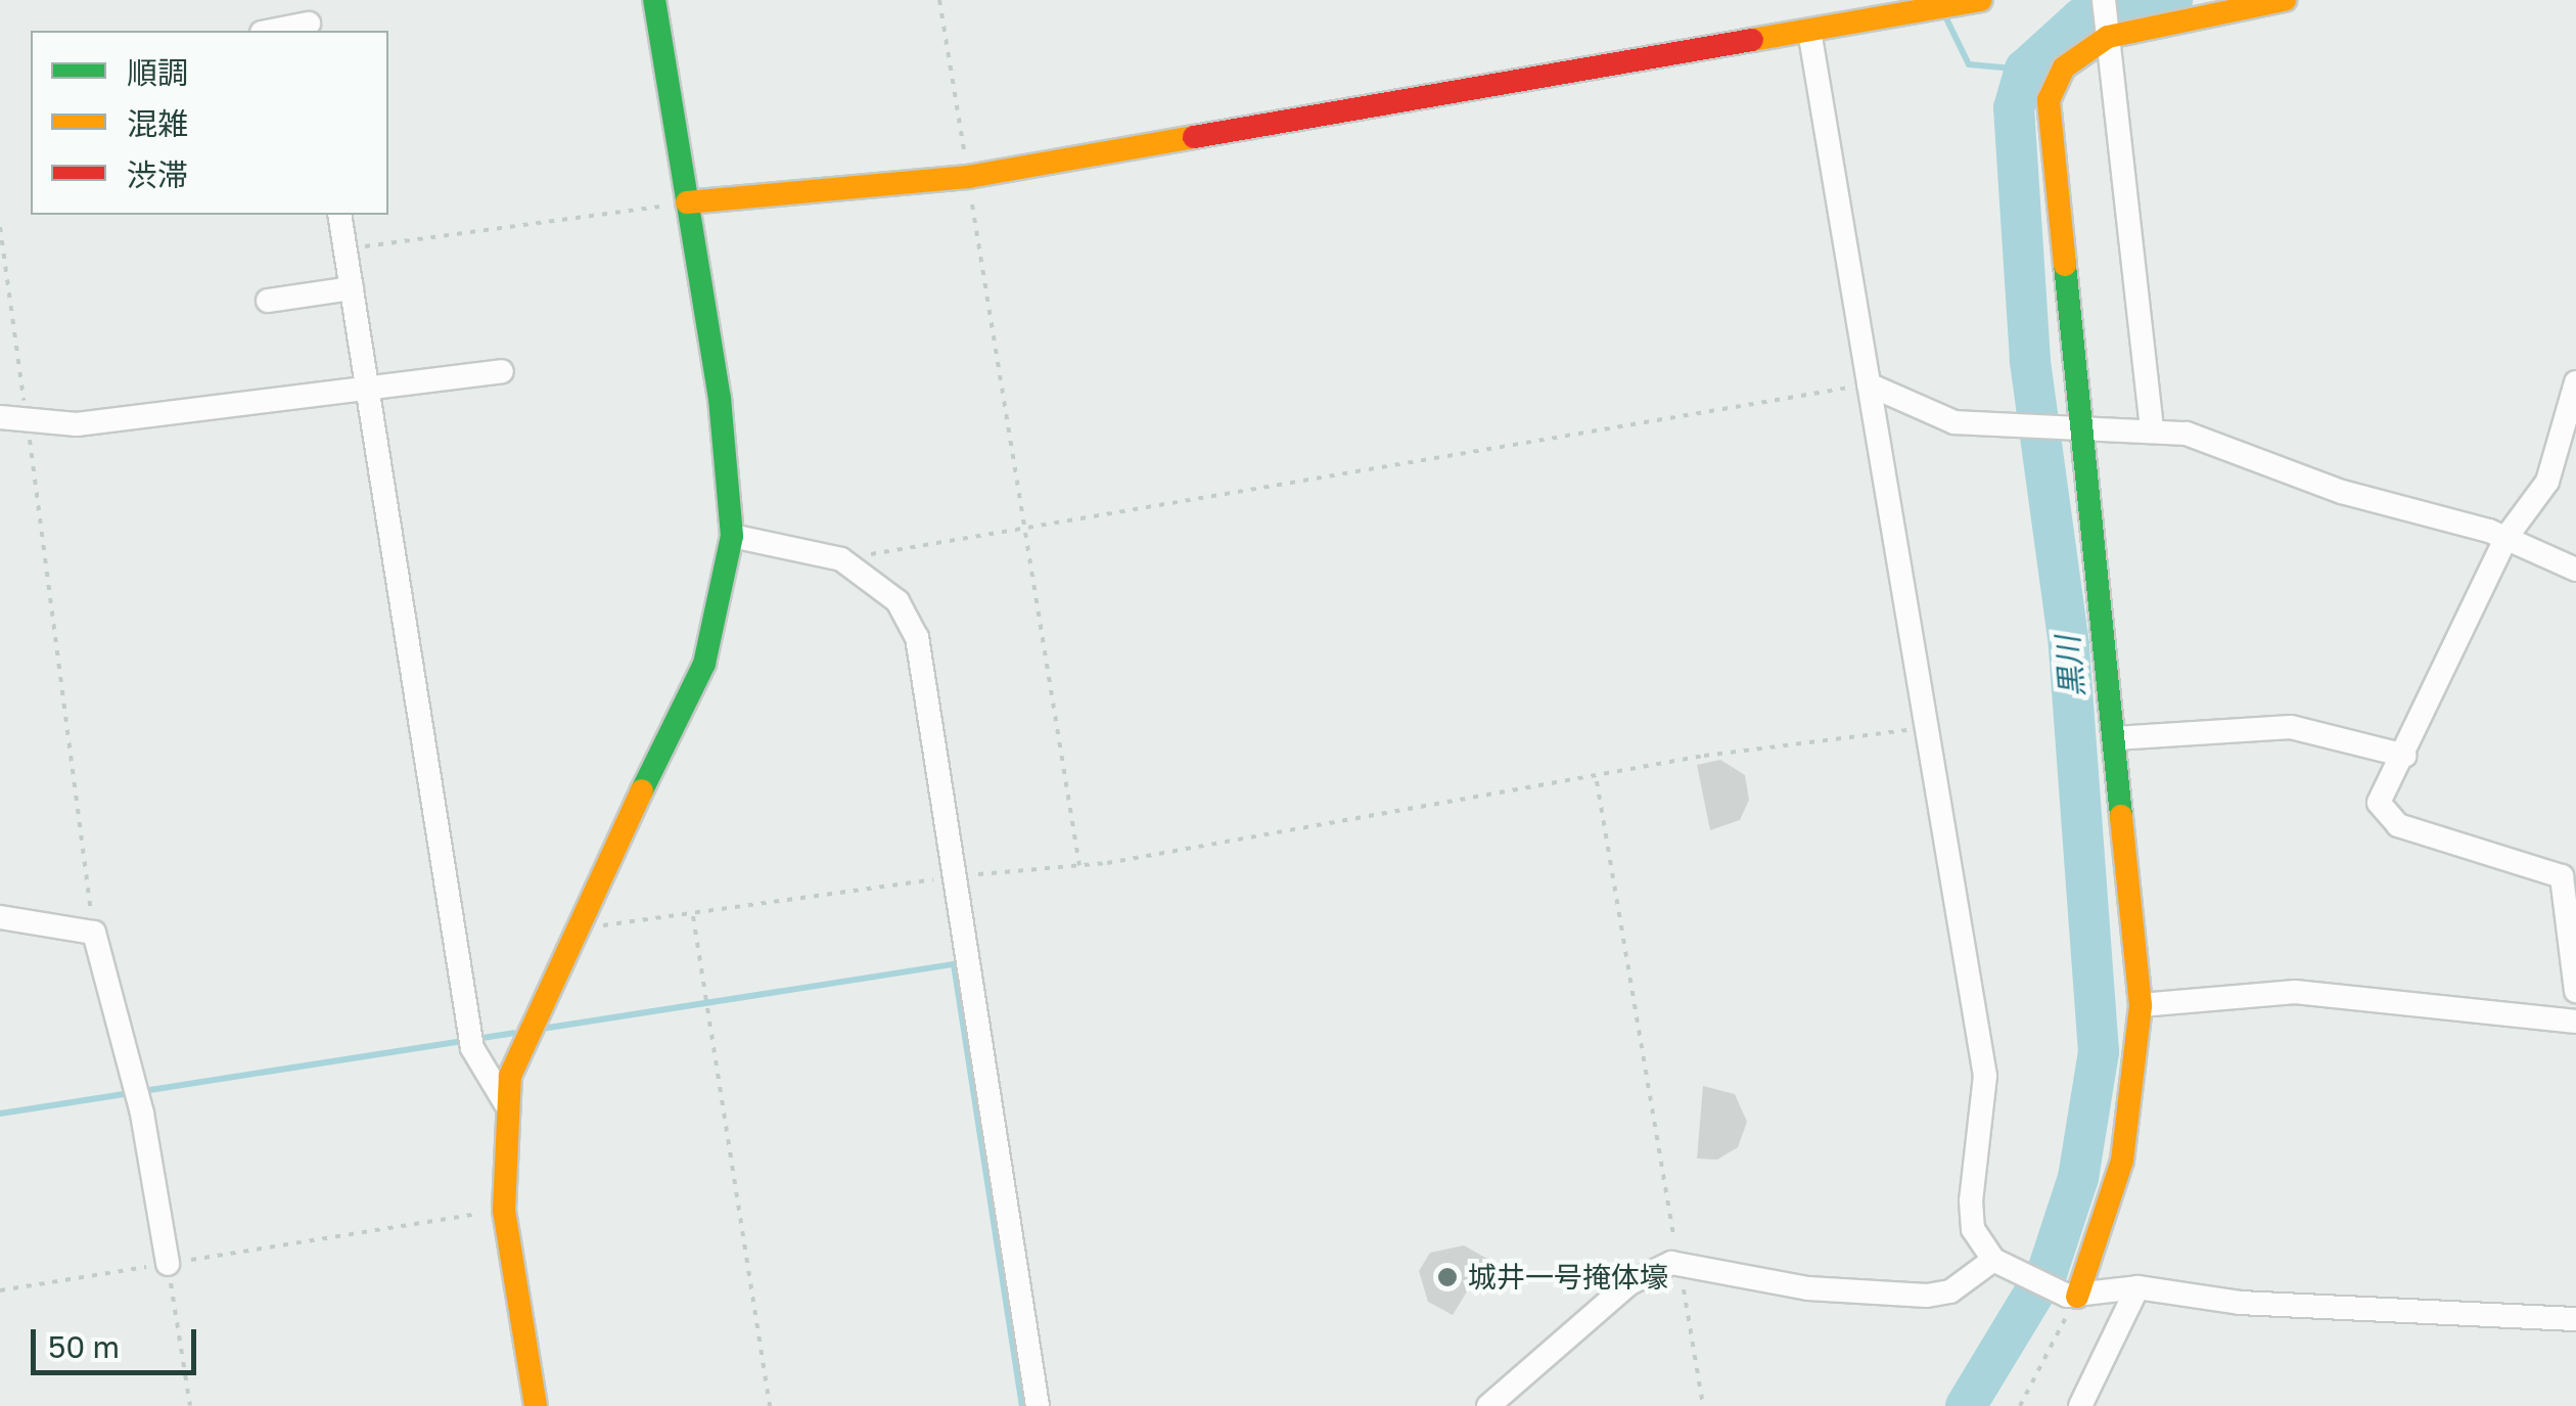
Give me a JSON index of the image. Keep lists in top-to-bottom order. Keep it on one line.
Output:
{"water":["黒川"],"places":["城井一号掩体壕"],"legend":["順調","混雑","渋滞"],"scale_bar":"50 m"}
